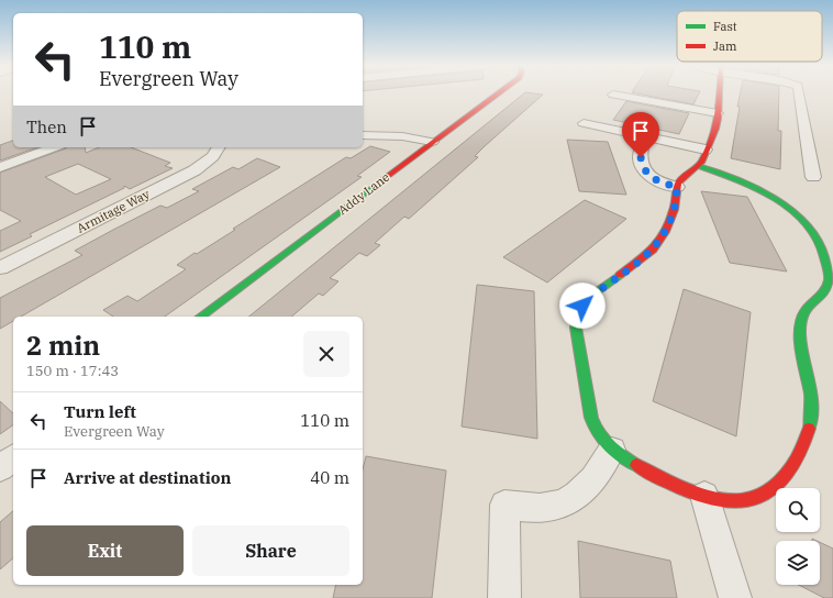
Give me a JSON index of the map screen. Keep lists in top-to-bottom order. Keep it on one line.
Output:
{"streets":{"street":["Addy Lane","Armitage Way"]},"legend":["Fast","Jam"],"page":{"turn":["110 m","Evergreen Way"],"then":"Then","heading":["2 min","150 m · 17:43"],"list":[{"name":"Turn left","note":"Evergreen Way","value":"110 m"},{"name":"Arrive at destination","value":"40 m"}],"buttons":["Exit","Share"]}}
